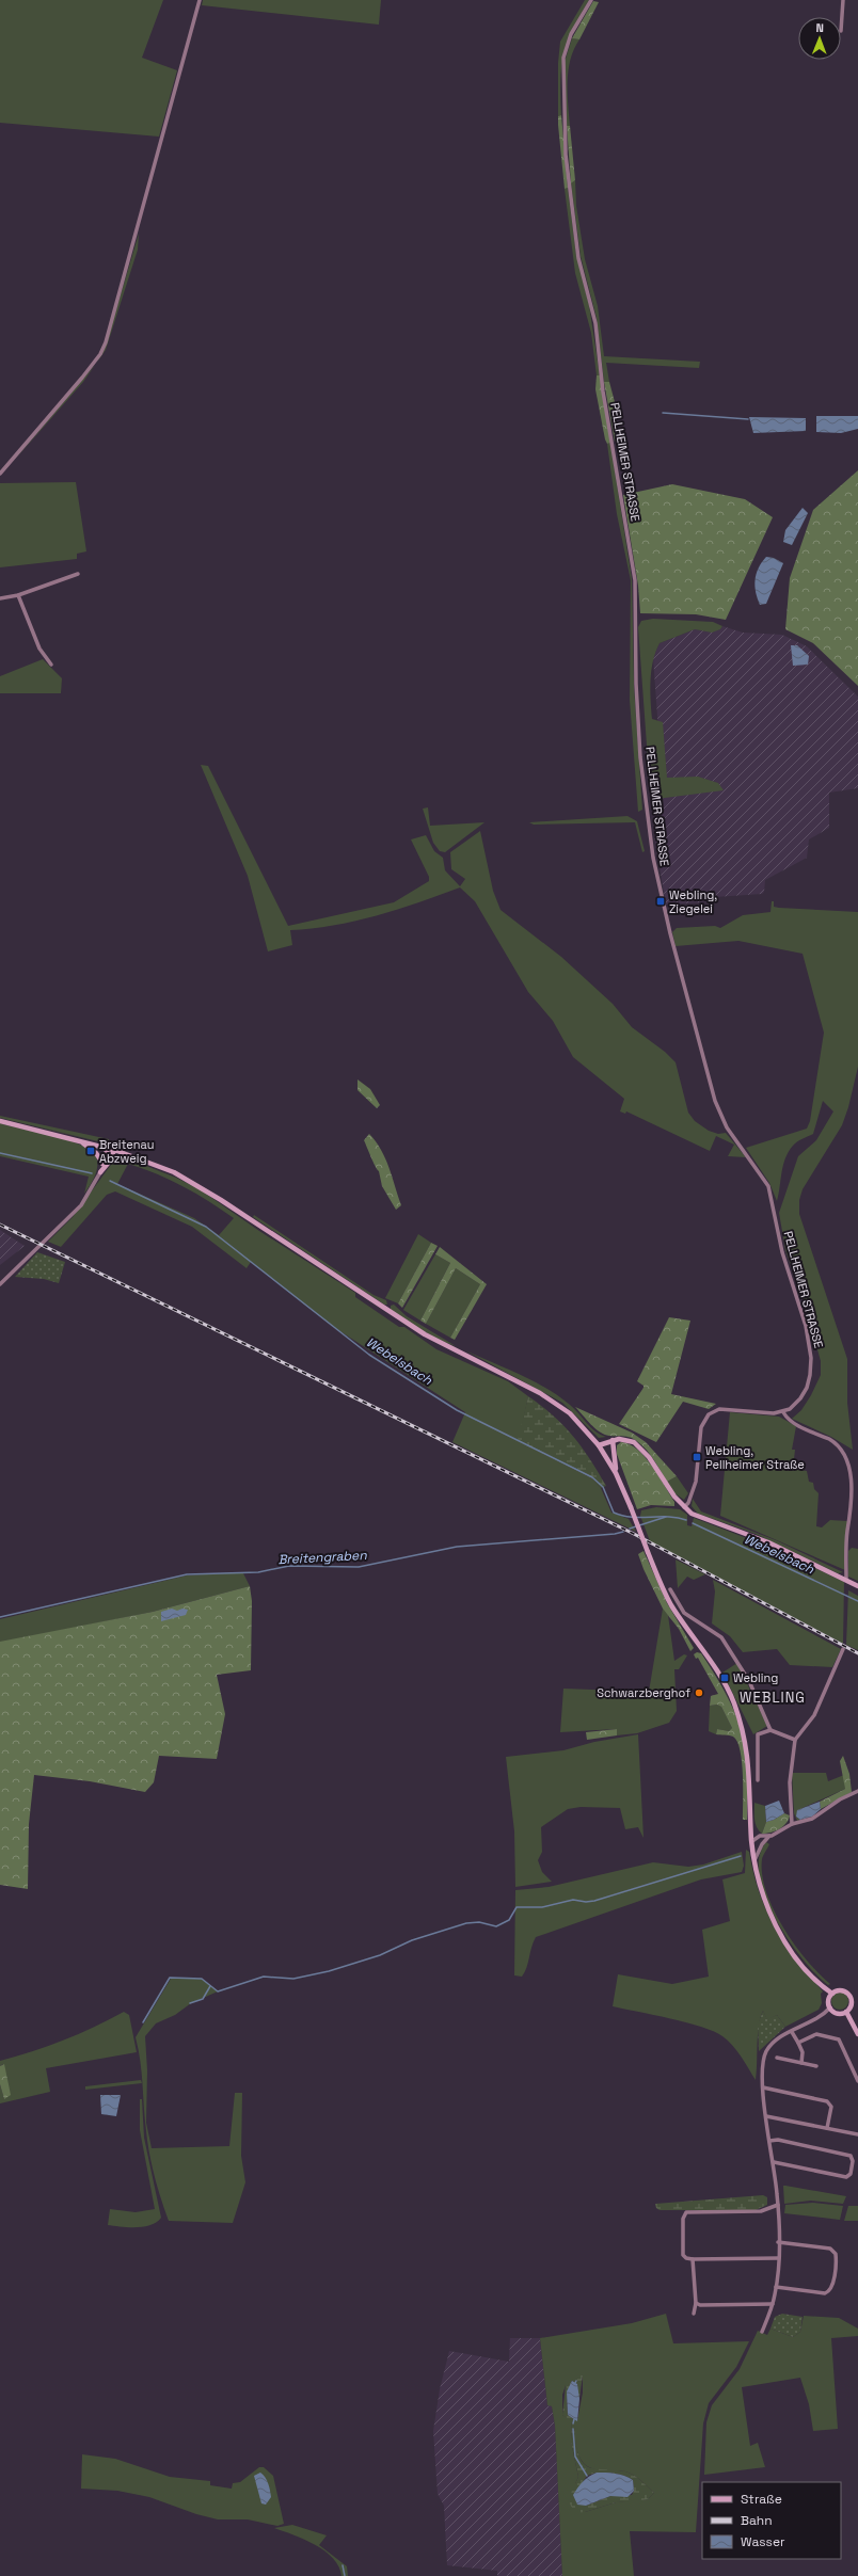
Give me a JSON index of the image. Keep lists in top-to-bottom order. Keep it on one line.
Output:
{"streets":{"street":["PELLHEIMER STRASSE"]},"districts":["WEBLING"],"water":["Webelsbach","Breitengraben"],"places":{"transit":["Webling, Ziegelei","Breitenau Abzweig","Webling, Pellheimer Straße","Webling"],"other":["Schwarzberghof"]},"legend":["Straße","Bahn","Wasser"],"north":"top"}
